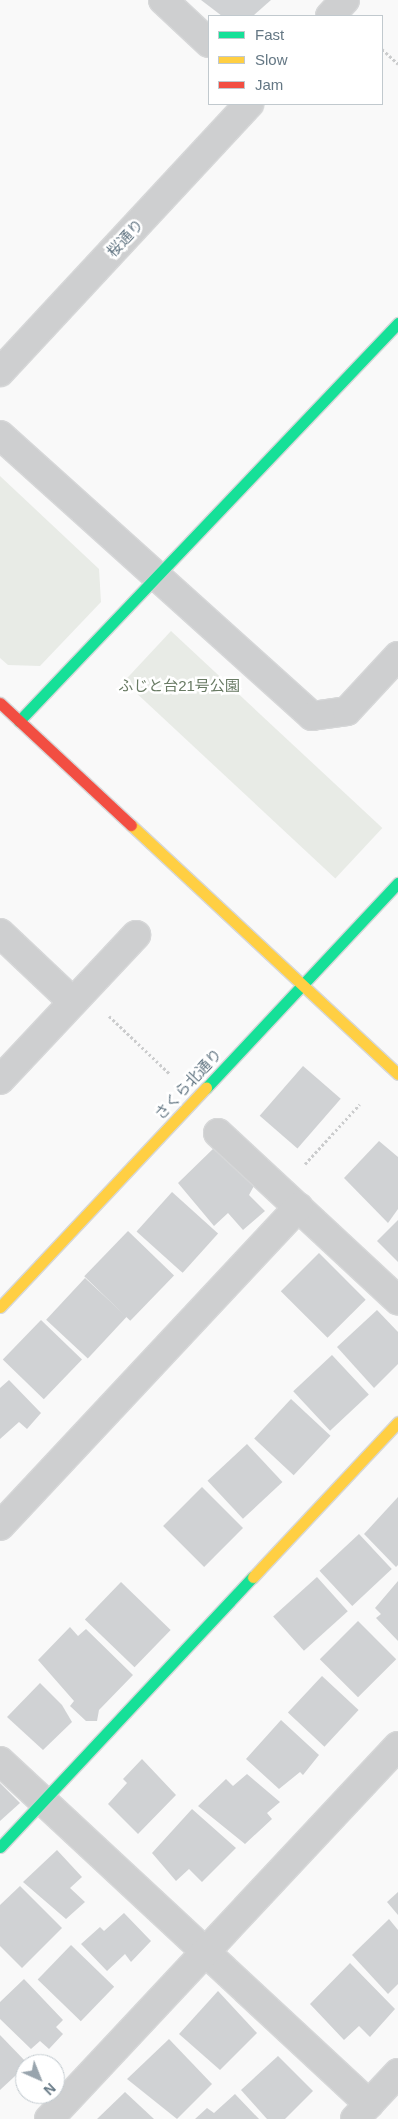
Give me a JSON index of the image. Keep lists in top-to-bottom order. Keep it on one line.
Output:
{"streets":{"street":["桜通り","さくら北通り"]},"parks":["ふじと台21号公園"],"legend":["Fast","Slow","Jam"],"north":"bottom right"}
